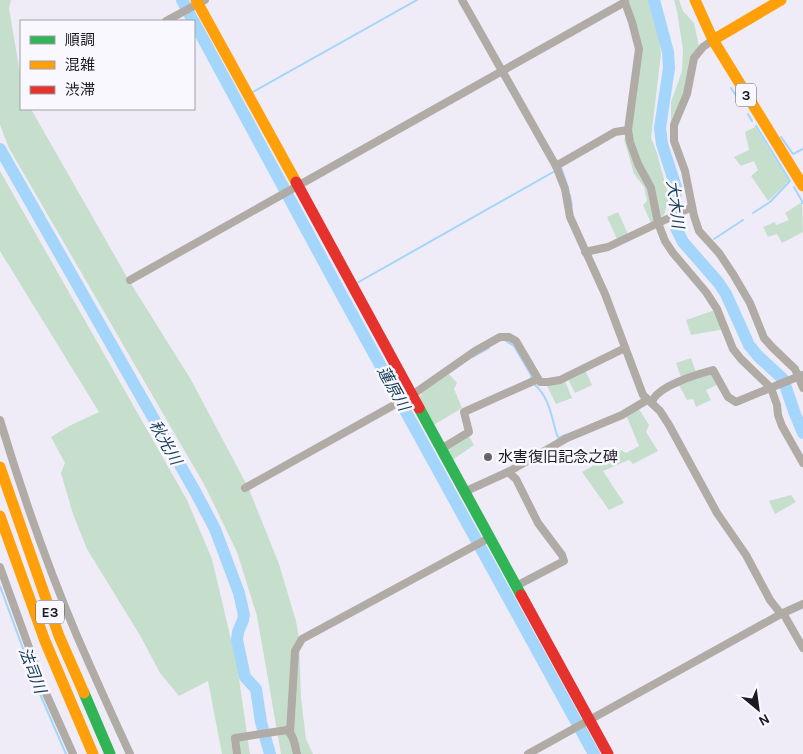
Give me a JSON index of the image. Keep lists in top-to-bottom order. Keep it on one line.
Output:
{"streets":{"main road":["3","E3"]},"water":["大木川","蓮原川","秋光川","法司川"],"places":["水害復旧記念之碑"],"legend":["順調","混雑","渋滞"],"north":"bottom right"}
